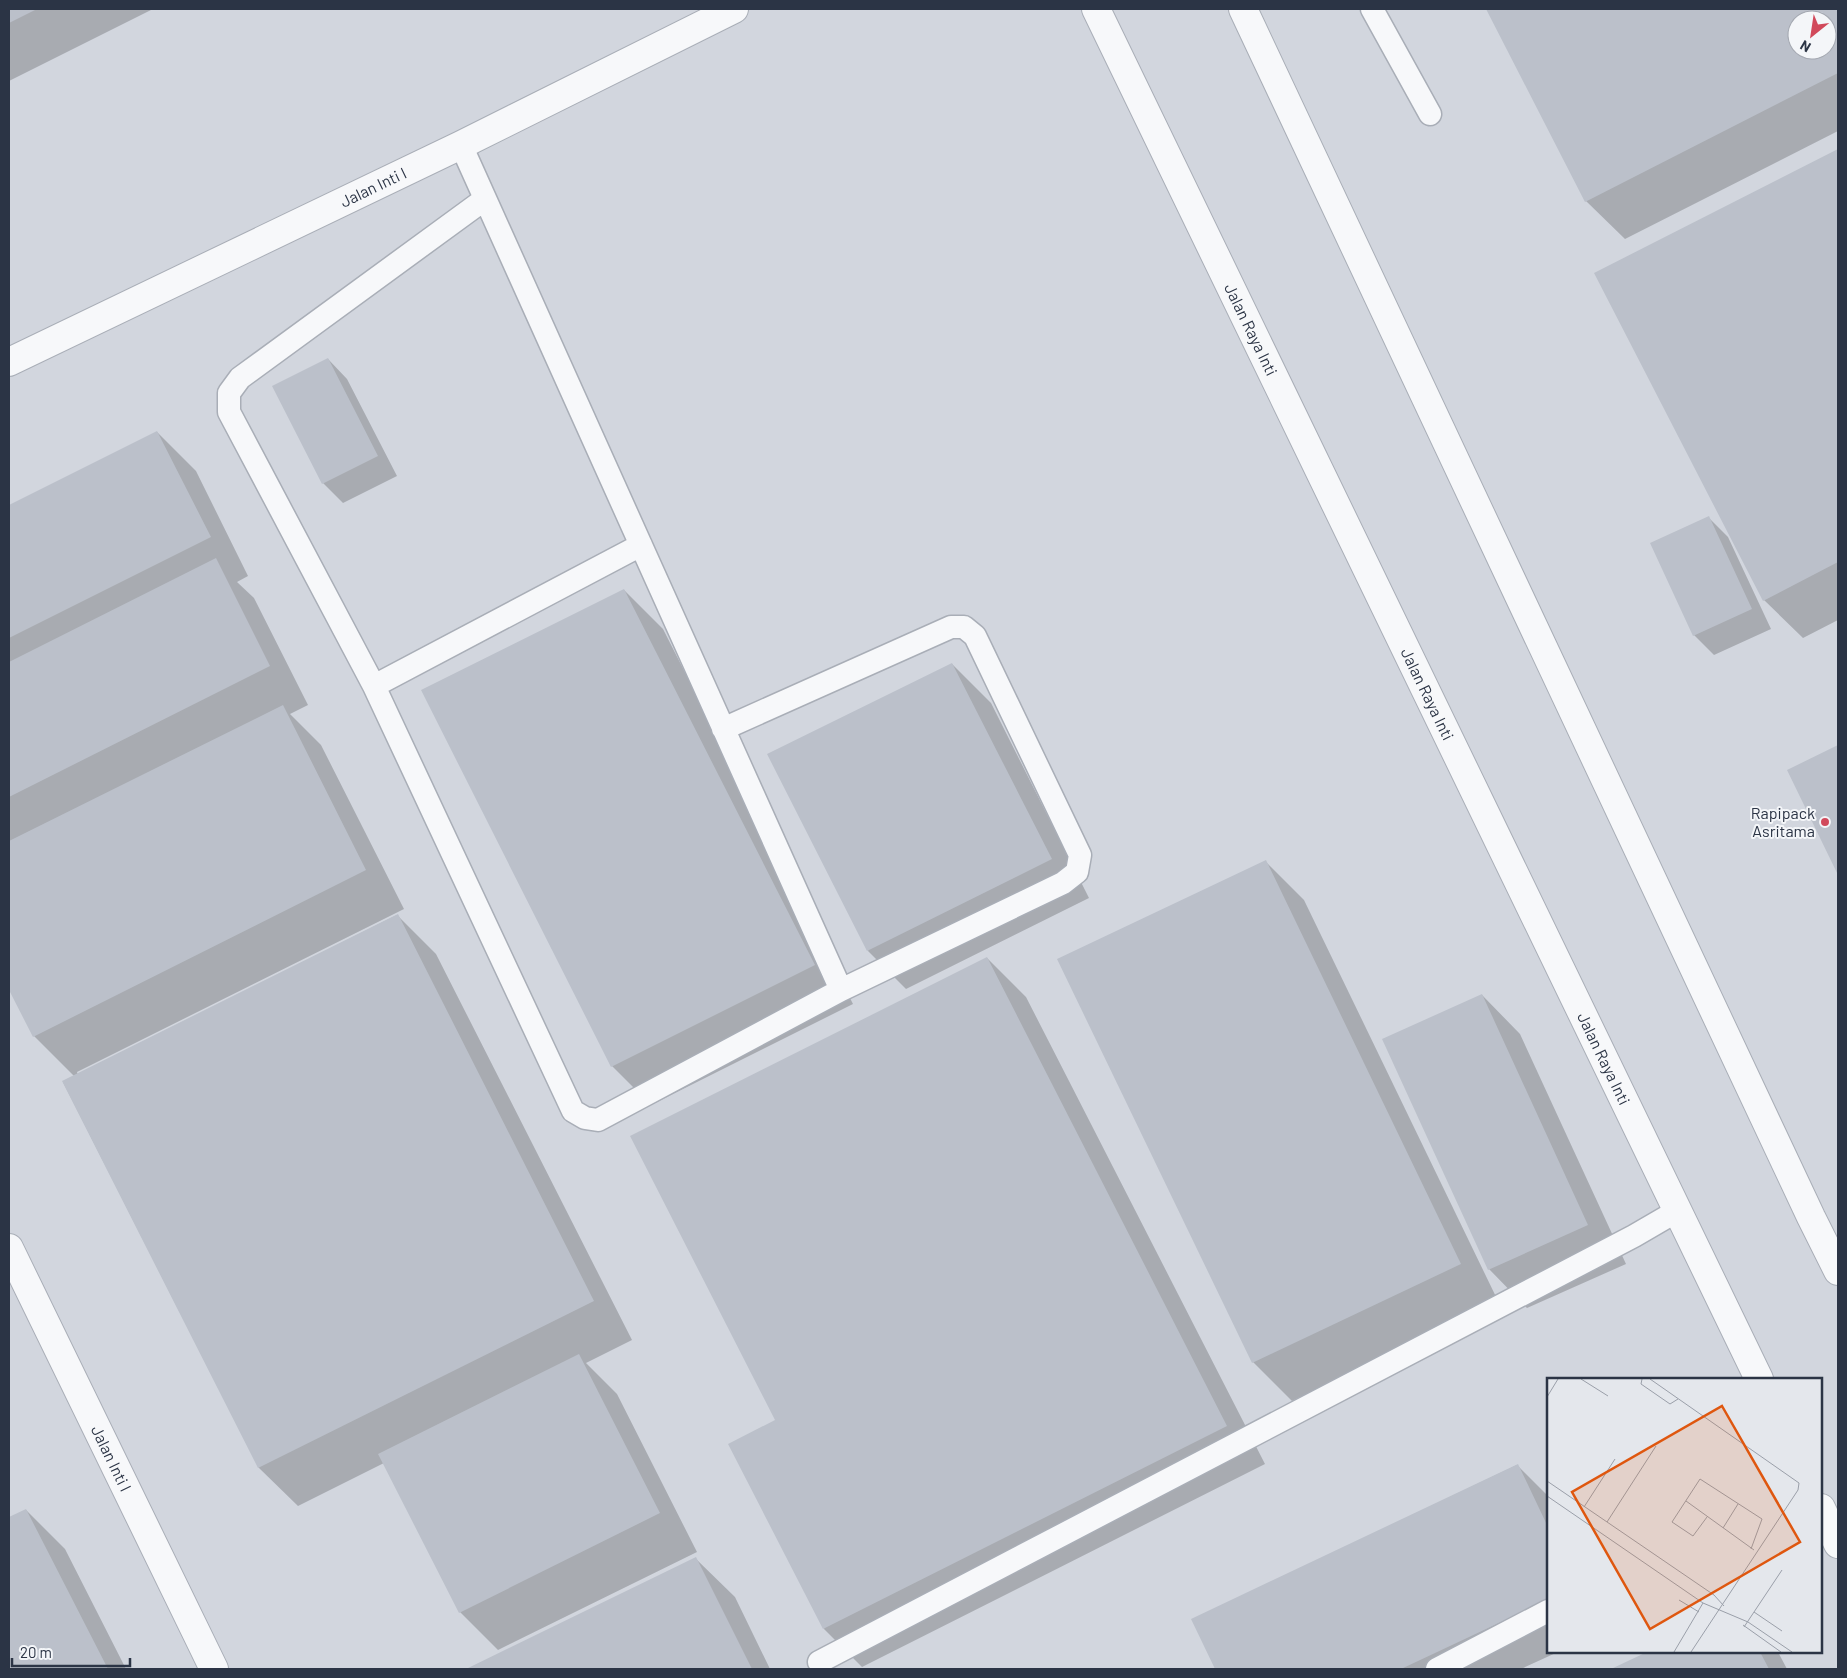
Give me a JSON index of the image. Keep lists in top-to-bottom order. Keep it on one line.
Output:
{"streets":{"street":["Jalan Inti I","Jalan Raya Inti"]},"places":["Rapipack Asritama"],"scale_bar":"20 m","north":"bottom left"}
